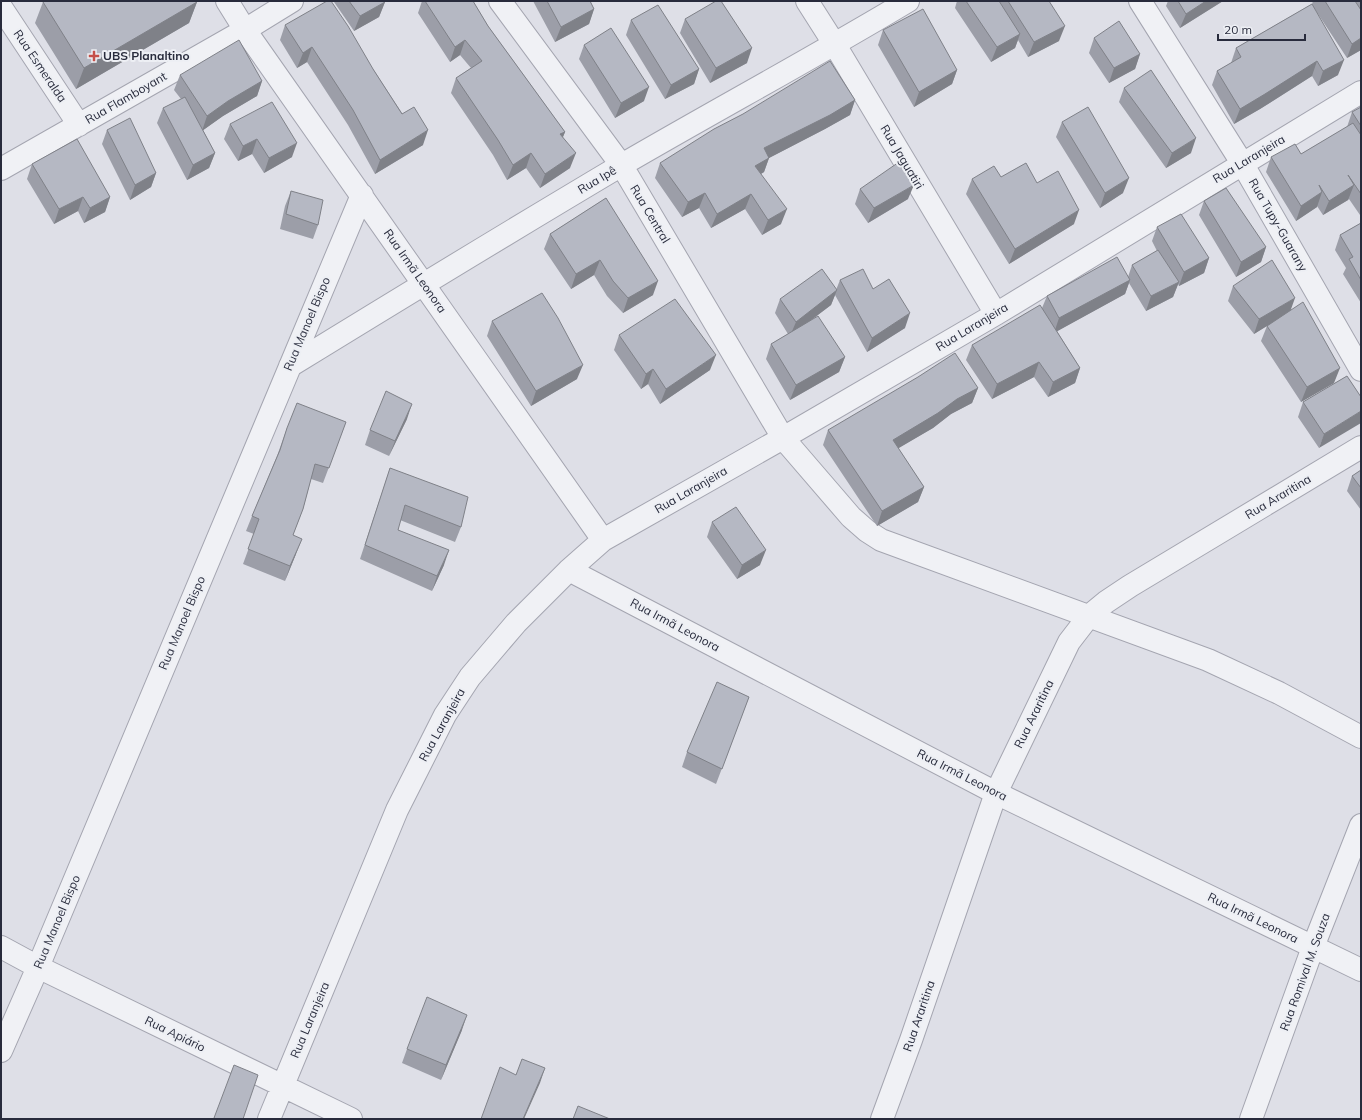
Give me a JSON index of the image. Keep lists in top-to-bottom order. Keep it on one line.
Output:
{"streets":{"street":["Rua Esmeralda","Rua Flamboyant","Rua Jaguatiri","Rua Laranjeira","Rua Ipê","Rua Central","Rua Tupy-Guarany","Rua Irmã Leonora","Rua Manoel Bispo","Rua Araritina","Rua Romival M. Souza","Rua Apiário"]},"crossings":[["Rua Esmeralda","Rua Flamboyant"],["Rua Flamboyant","Rua Irmã Leonora"],["Rua Jaguatiri","Rua Laranjeira"],["Rua Jaguatiri","Rua Ipê"],["Rua Laranjeira","Rua Central"],["Rua Laranjeira","Rua Tupy-Guarany"],["Rua Laranjeira","Rua Irmã Leonora"],["Rua Laranjeira","Rua Apiário"],["Rua Ipê","Rua Central"],["Rua Ipê","Rua Irmã Leonora"],["Rua Ipê","Rua Manoel Bispo"],["Rua Central","Rua Araritina"],["Rua Irmã Leonora","Rua Manoel Bispo"],["Rua Irmã Leonora","Rua Araritina"],["Rua Irmã Leonora","Rua Romival M. Souza"],["Rua Manoel Bispo","Rua Apiário"]],"places":{"health":["UBS Planaltino"]},"scale_bar":"20 m"}
